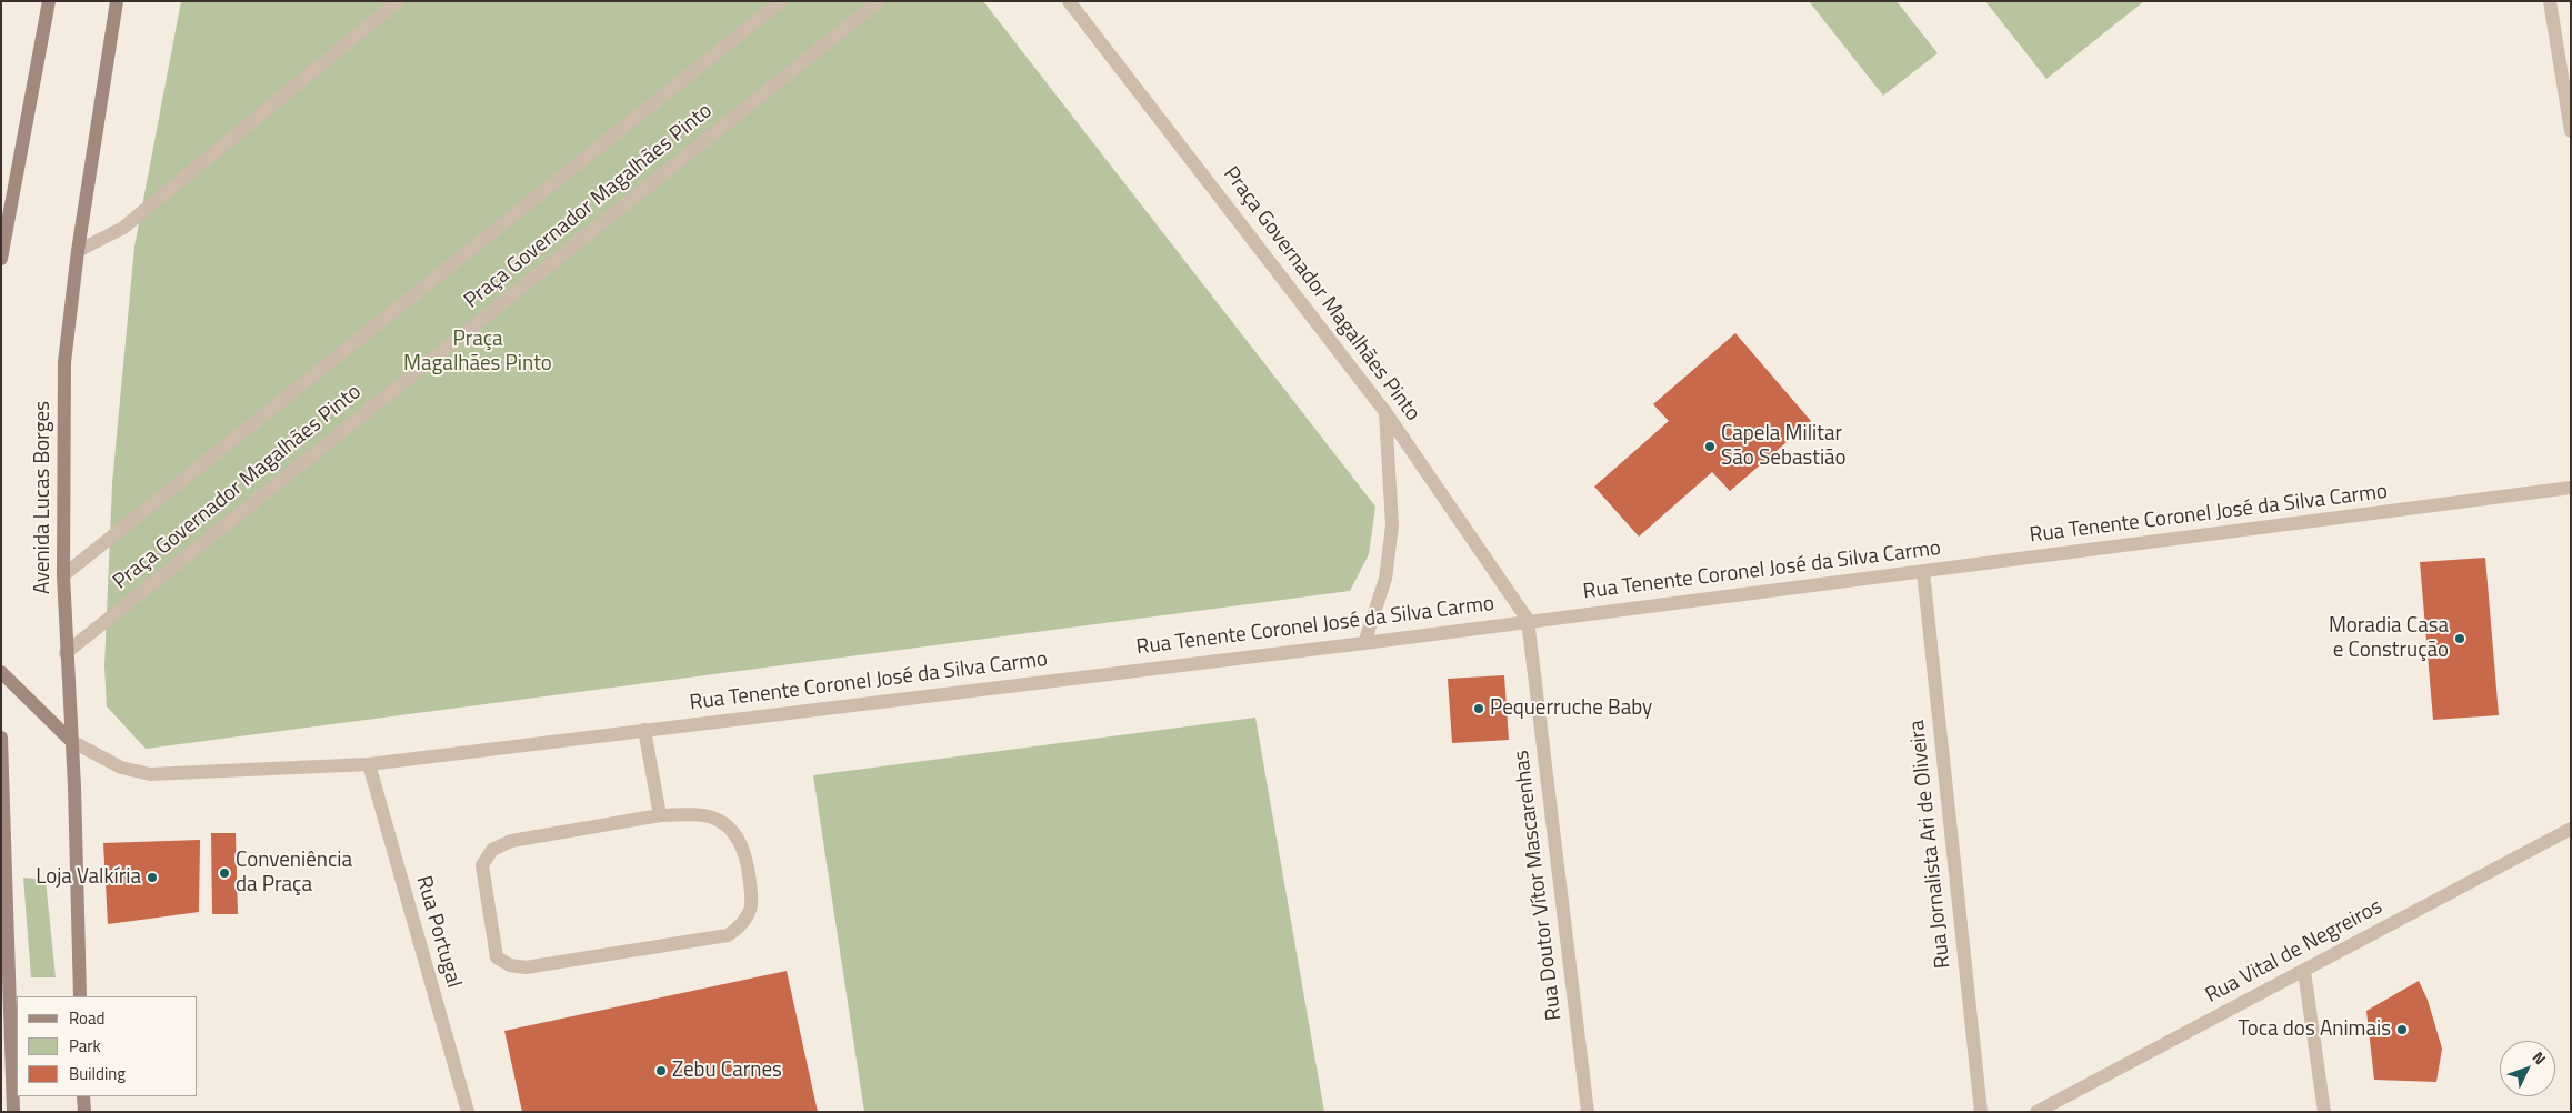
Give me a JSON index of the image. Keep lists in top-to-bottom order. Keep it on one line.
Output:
{"streets":{"street":["Praça Governador Magalhães Pinto","Avenida Lucas Borges","Rua Tenente Coronel José da Silva Carmo","Rua Jornalista Ari de Oliveira","Rua Doutor Vítor Mascarenhas","Rua Portugal","Rua Vital de Negreiros"]},"crossings":[["Praça Governador Magalhães Pinto","Avenida Lucas Borges"],["Praça Governador Magalhães Pinto","Rua Tenente Coronel José da Silva Carmo"],["Praça Governador Magalhães Pinto","Rua Doutor Vítor Mascarenhas"],["Avenida Lucas Borges","Rua Tenente Coronel José da Silva Carmo"],["Rua Tenente Coronel José da Silva Carmo","Rua Jornalista Ari de Oliveira"],["Rua Tenente Coronel José da Silva Carmo","Rua Doutor Vítor Mascarenhas"],["Rua Tenente Coronel José da Silva Carmo","Rua Portugal"]],"parks":["Praça Magalhães Pinto"],"places":["Capela Militar São Sebastião","Moradia Casa e Construção","Pequerruche Baby","Conveniência da Praça","Loja Valkíria","Toca dos Animais","Zebu Carnes"],"legend":["Road","Park","Building"],"north":"top right"}
